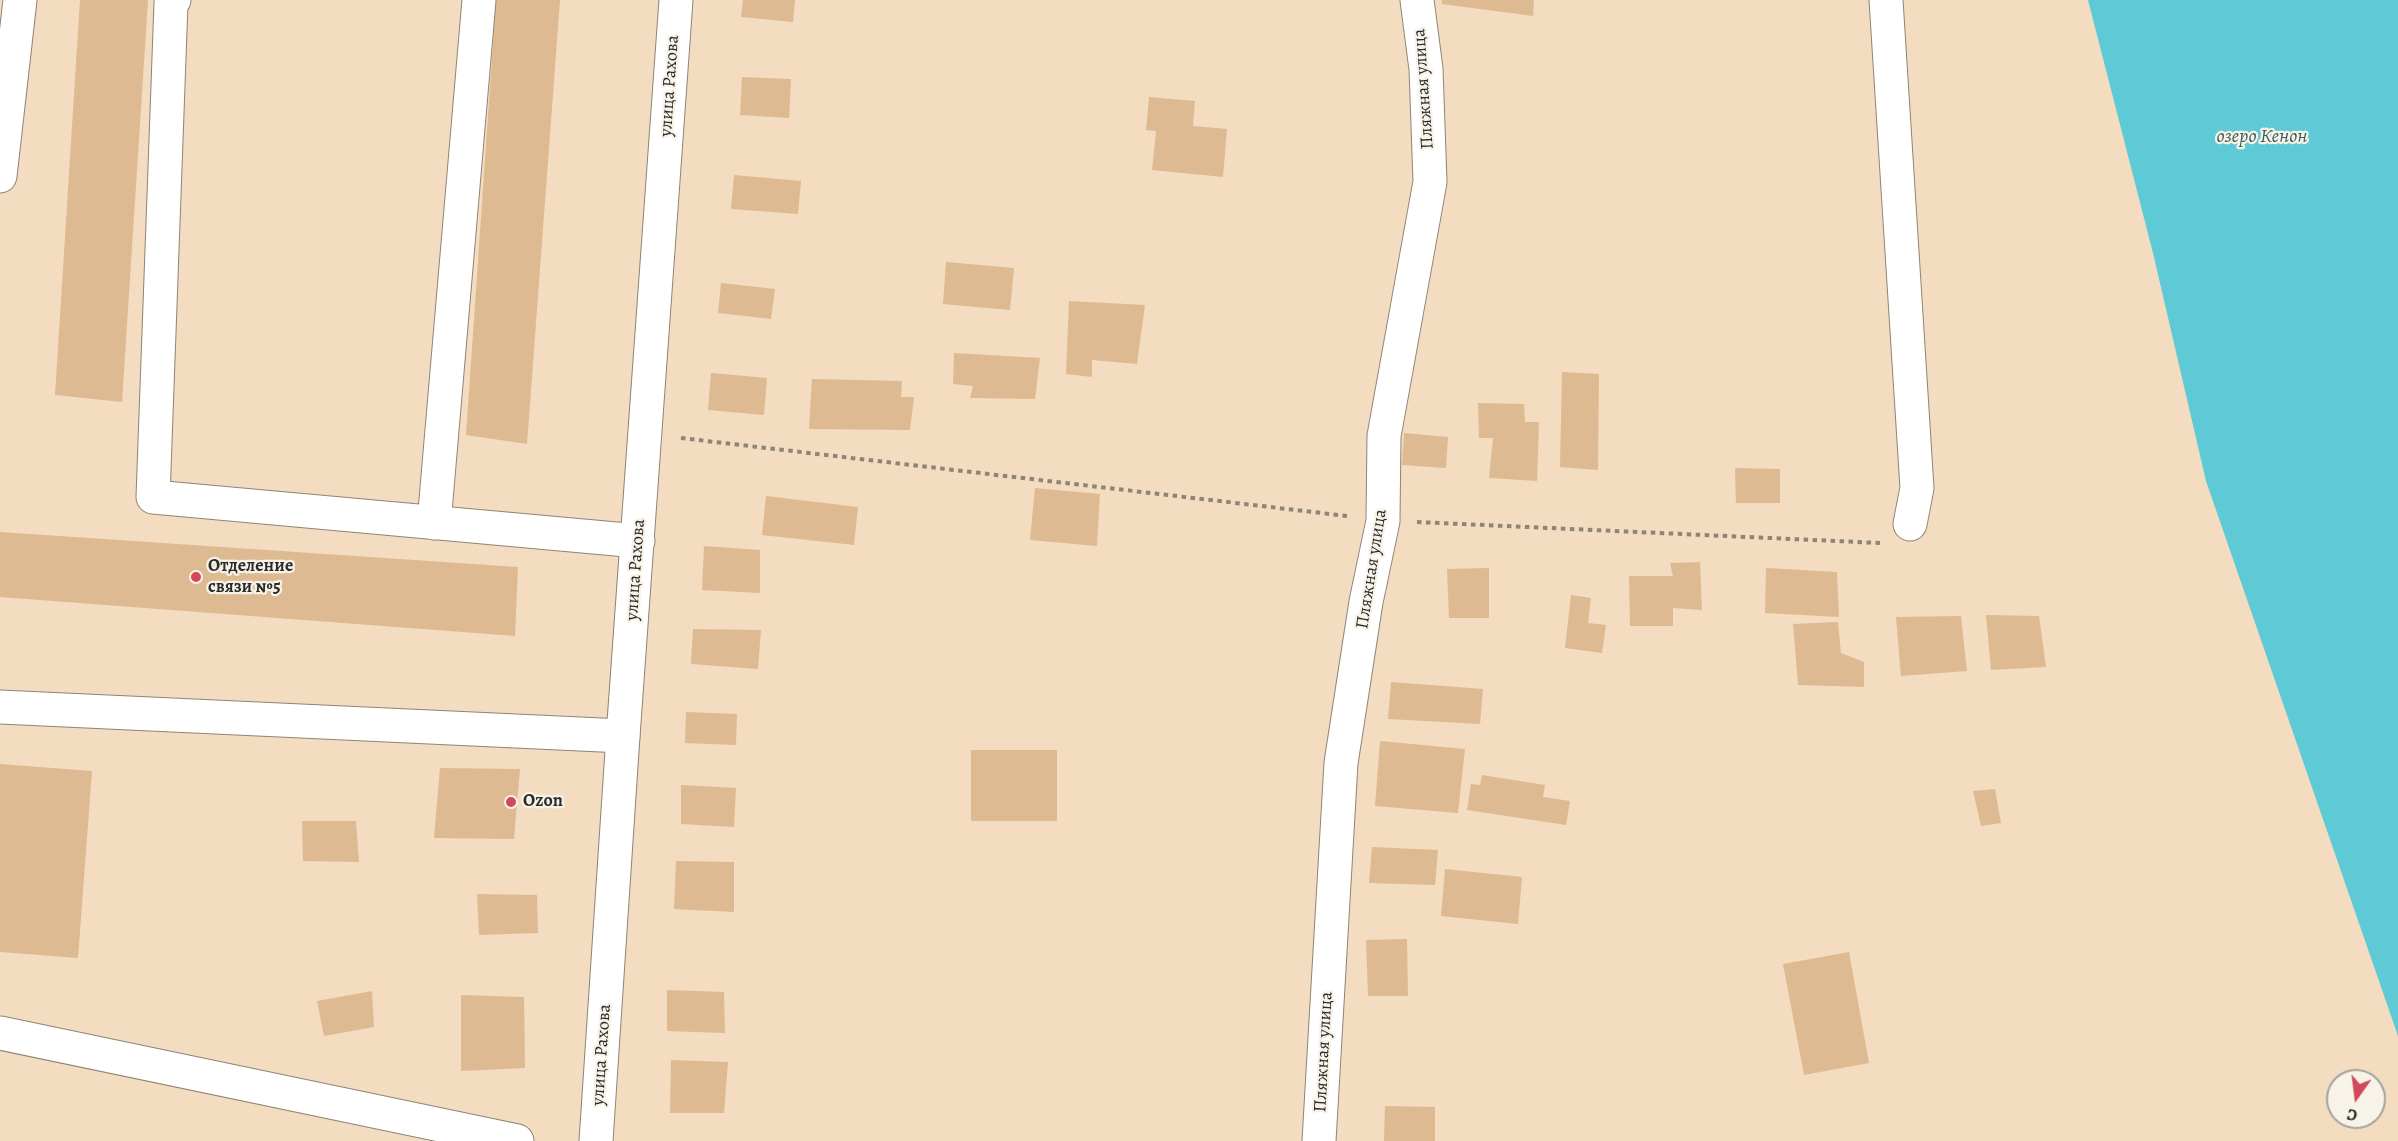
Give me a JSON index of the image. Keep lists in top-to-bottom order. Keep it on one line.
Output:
{"streets":{"street":["улица Рахова","Пляжная улица"]},"water":["озеро Кенон"],"places":["Отделение связи №5","Ozon"],"north":"bottom"}
